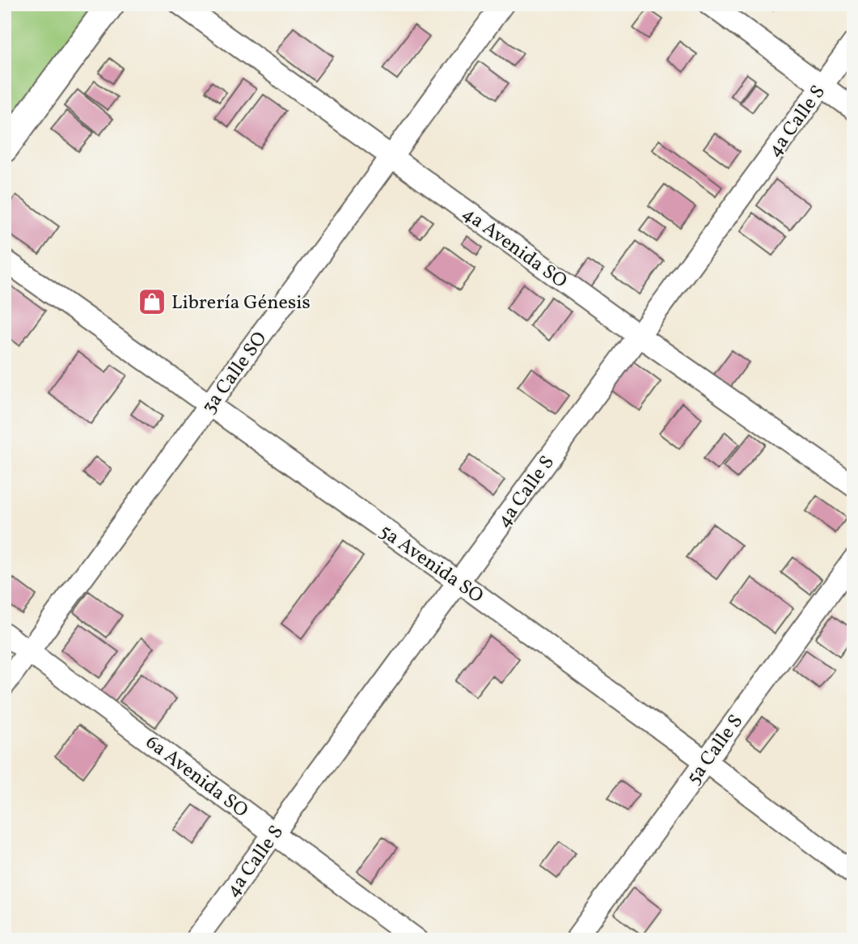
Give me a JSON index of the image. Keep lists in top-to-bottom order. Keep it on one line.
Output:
{"streets":{"street":["4a Calle S","4a Avenida SO","3a Calle SO","5a Avenida SO","5a Calle S","6a Avenida SO"]},"crossings":[["4a Calle S","4a Avenida SO"],["4a Calle S","5a Avenida SO"],["4a Calle S","6a Avenida SO"],["4a Avenida SO","3a Calle SO"],["3a Calle SO","5a Avenida SO"],["3a Calle SO","6a Avenida SO"],["5a Avenida SO","5a Calle S"]],"places":{"shop":["Librería Génesis"]}}
